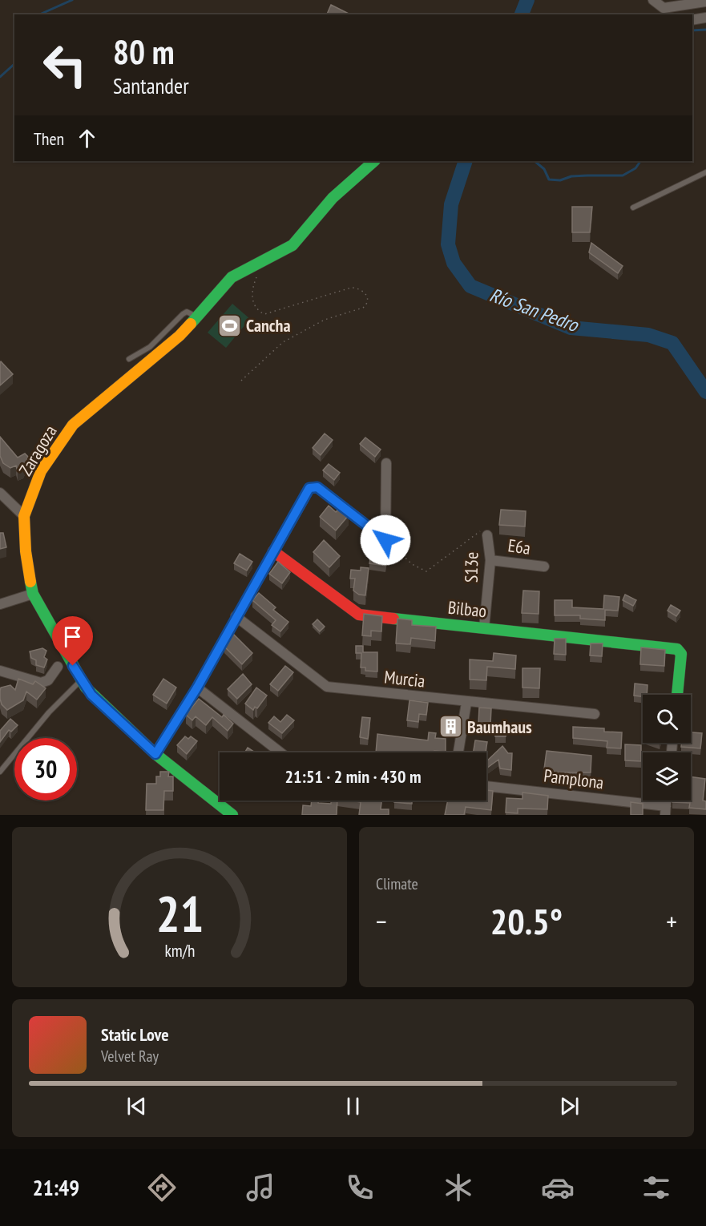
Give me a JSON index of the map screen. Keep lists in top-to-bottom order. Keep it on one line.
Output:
{"streets":{"street":["Zaragoza","E6a","S13e","Bilbao","Murcia","Pamplona"]},"crossings":[["E6a","S13e"],["S13e","Bilbao"]],"water":["Río San Pedro"],"places":{"sports":["Cancha"],"building":["Baumhaus"]},"page":{"turn":["80 m","Santander"],"then":"Then","limit":"30","trip":"21:51 · 2 min · 430 m","tile":"Climate","heat":["−","20.5°","+"],"song":["Static Love","Velvet Ray"],"tabs":"21:49","gauge":["21","km/h"]}}
